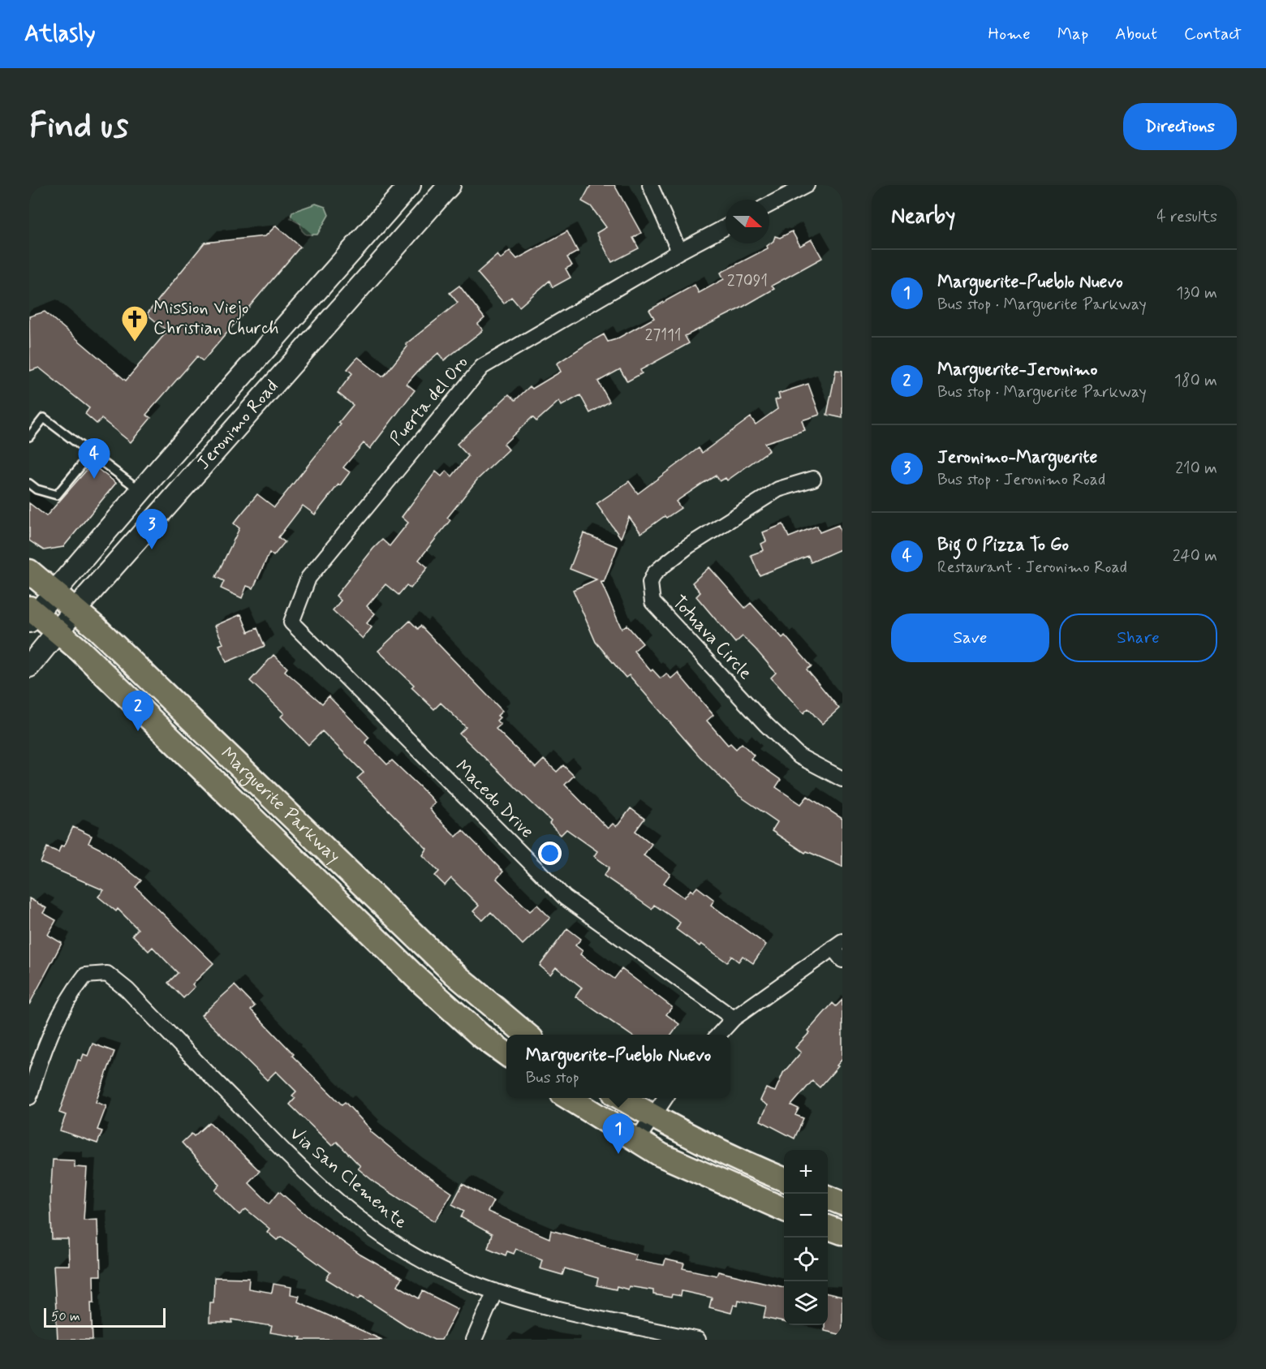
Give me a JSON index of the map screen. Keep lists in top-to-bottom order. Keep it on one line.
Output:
{"streets":{"main road":["Jeronimo Road","Marguerite Parkway"],"street":["Puerta del Oro","Totuava Circle","Macedo Drive","Via San Clemente"]},"crossings":[["Puerta del Oro","Macedo Drive"],["Jeronimo Road","Marguerite Parkway"]],"places":{"church":["Mission Viejo Christian Church"]},"house_numbers":["27091","27111"],"scale_bar":"50 m","north":"right","page":{"header":"Atlasly","nav":["Home","Map","About","Contact"],"buttons":["Directions",["Save","Share"]],"title":"Find us","heading":["Nearby","4 results"],"list":[{"mark":"1","name":"Marguerite-Pueblo Nuevo","note":"Bus stop · Marguerite Parkway","value":"130 m"},{"mark":"2","name":"Marguerite-Jeronimo","note":"Bus stop · Marguerite Parkway","value":"180 m"},{"mark":"3","name":"Jeronimo-Marguerite","note":"Bus stop · Jeronimo Road","value":"210 m"},{"mark":"4","name":"Big O Pizza To Go","note":"Restaurant · Jeronimo Road","value":"240 m"}],"pins":["4","3","2","1"],"popup":["Marguerite-Pueblo Nuevo","Bus stop"],"map_buttons":["+","−"],"scale":"50 m"}}
